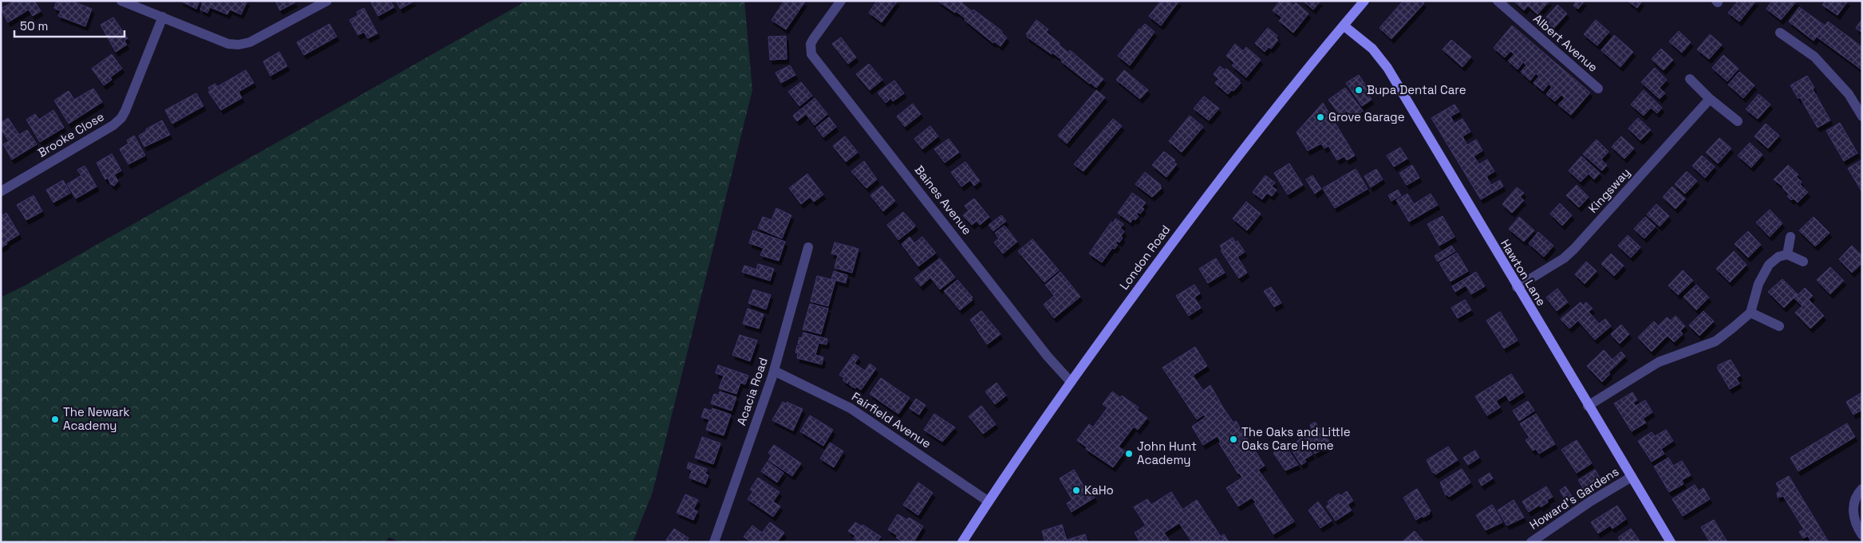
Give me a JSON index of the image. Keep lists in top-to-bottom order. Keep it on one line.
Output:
{"streets":{"main road":["London Road","Hawton Lane"],"street":["Albert Avenue","Brooke Close","Kingsway","Baines Avenue","Acacia Road","Fairfield Avenue","Howard's Gardens"]},"crossings":[["Kingsway","Hawton Lane"],["Baines Avenue","London Road"],["London Road","Hawton Lane"],["London Road","Fairfield Avenue"],["Hawton Lane","Howard's Gardens"],["Acacia Road","Fairfield Avenue"]],"places":["Bupa Dental Care","Grove Garage","The Newark Academy","The Oaks and Little Oaks Care Home","John Hunt Academy","KaHo"],"scale_bar":"50 m"}
